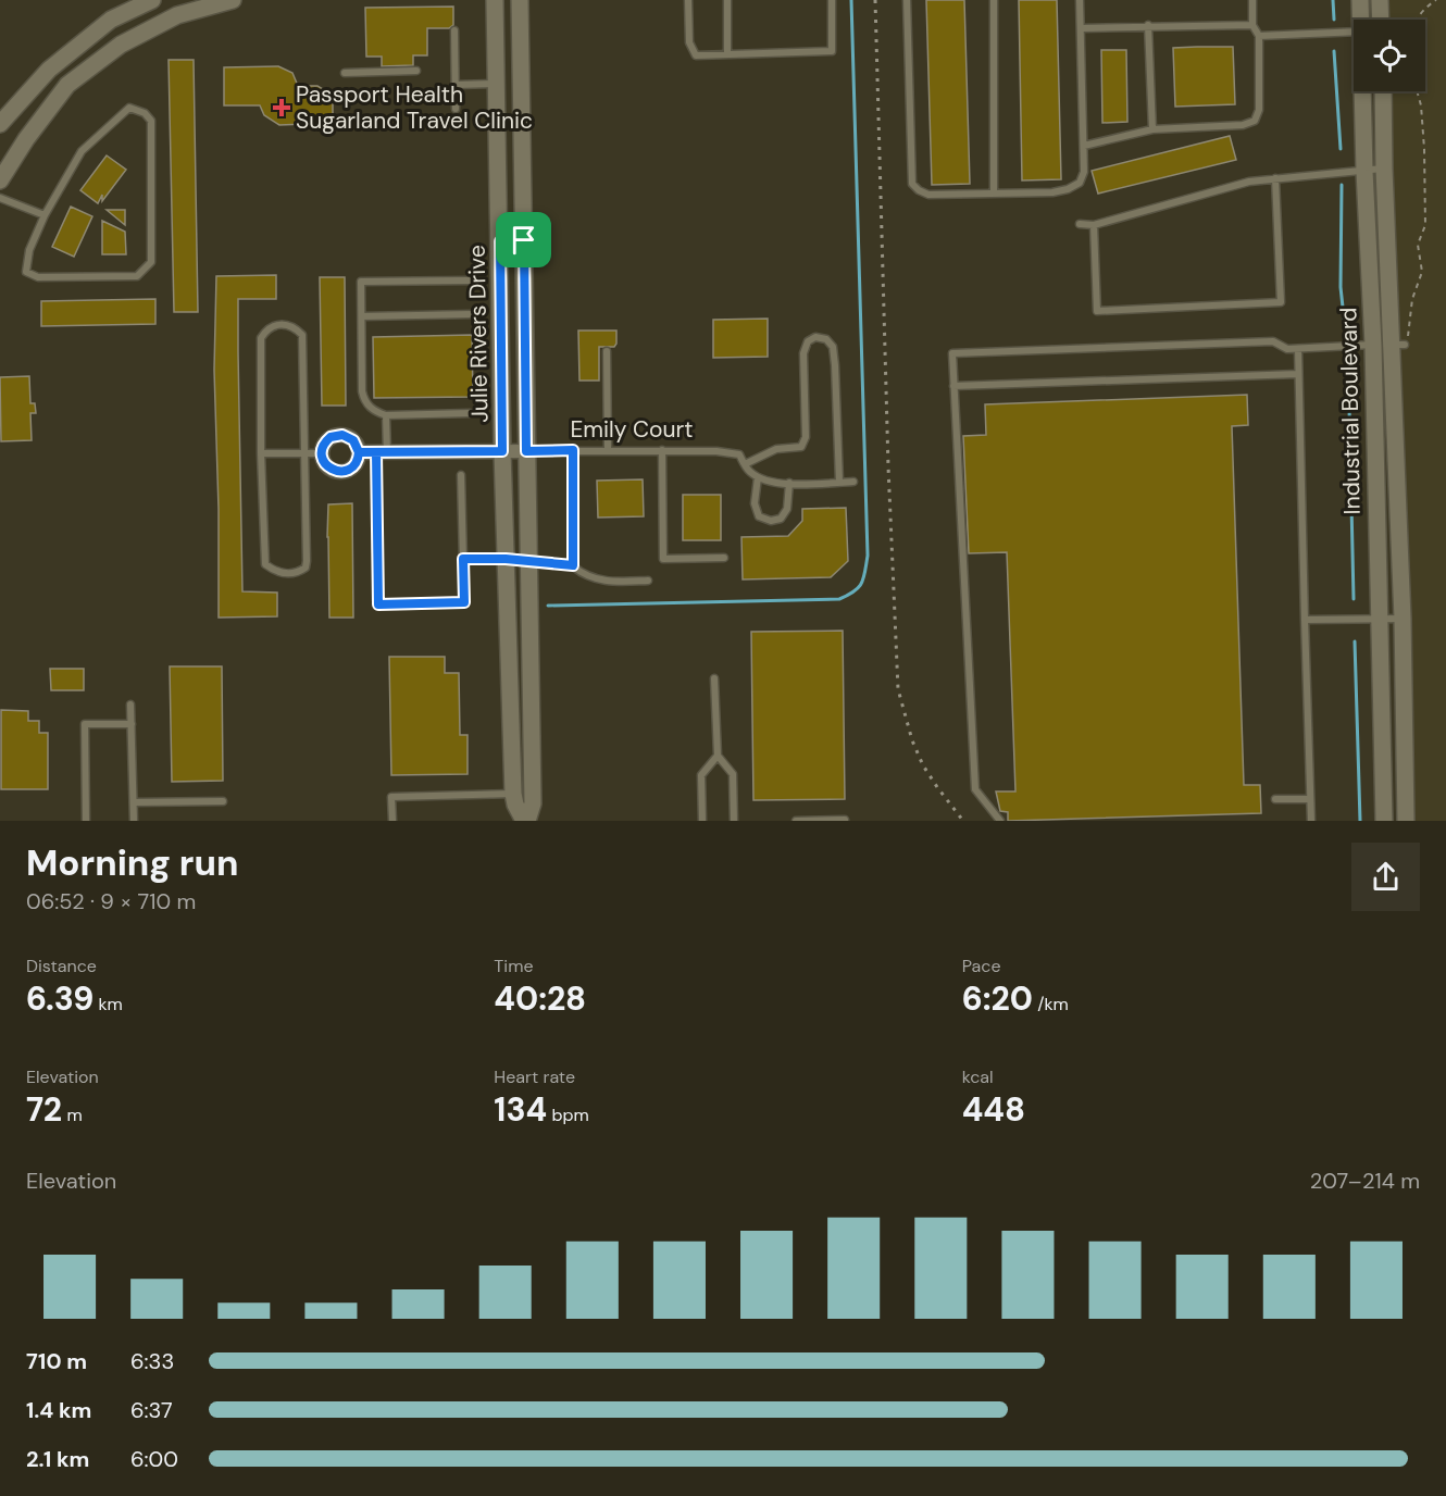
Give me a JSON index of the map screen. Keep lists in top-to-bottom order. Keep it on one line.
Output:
{"streets":{"street":["Julie Rivers Drive","Industrial Boulevard","Emily Court"]},"crossings":[["Julie Rivers Drive","Emily Court"]],"places":{"health":["Passport Health Sugarland Travel Clinic"]},"page":{"heading":["Morning run","06:52 · 9 × 710 m"],"stats":[["Distance","6.39 km"],["Time","40:28"],["Pace","6:20 /km"],["Elevation","72 m"],["Heart rate","134 bpm"],["kcal","448"]],"chart":["Elevation","207–214 m"],"list":[{"name":"710 m","note":"6:33"},{"name":"1.4 km","note":"6:37"},{"name":"2.1 km","note":"6:00"}]}}
